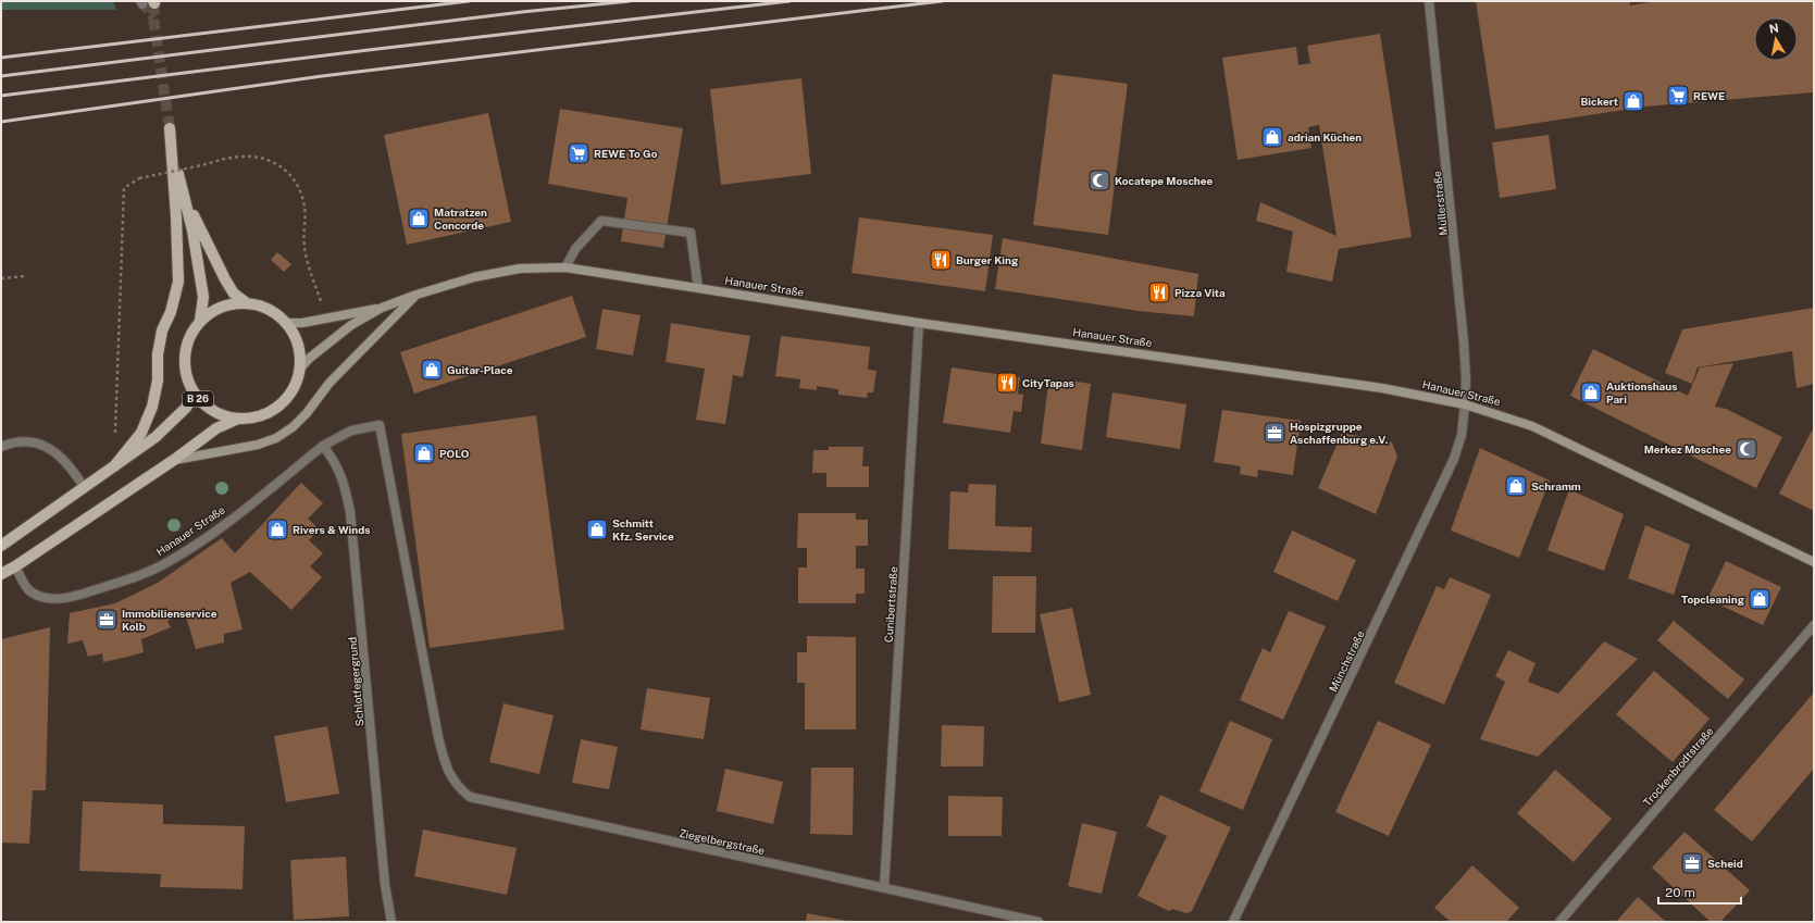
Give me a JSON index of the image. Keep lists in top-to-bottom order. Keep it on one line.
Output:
{"streets":{"main road":["Hanauer Straße","B 26"],"street":["Müllerstraße","Cunibertstraße","Münchstraße","Schlotfegergrund","Trockenbrodtstraße","Ziegelbergstraße"]},"crossings":[["Müllerstraße","Hanauer Straße"],["Müllerstraße","Münchstraße"],["Hanauer Straße","B 26"],["Hanauer Straße","Cunibertstraße"],["Hanauer Straße","Münchstraße"],["Hanauer Straße","Schlotfegergrund"],["Hanauer Straße","Ziegelbergstraße"],["Cunibertstraße","Ziegelbergstraße"]],"places":{"supermarket":["REWE","REWE To Go"],"shop":["Bickert","adrian Küchen","Matratzen Concorde","Guitar-Place","Auktionshaus Pari","POLO","Schramm","Rivers & Winds","Schmitt Kfz. Service","Topcleaning"],"mosque":["Kocatepe Moschee","Merkez Moschee"],"restaurant":["Burger King","Pizza Vita","CityTapas"],"office":["Hospizgruppe Aschaffenburg e.V.","Immobilienservice Kolb","Scheid"]},"scale_bar":"20 m","north":"top"}
